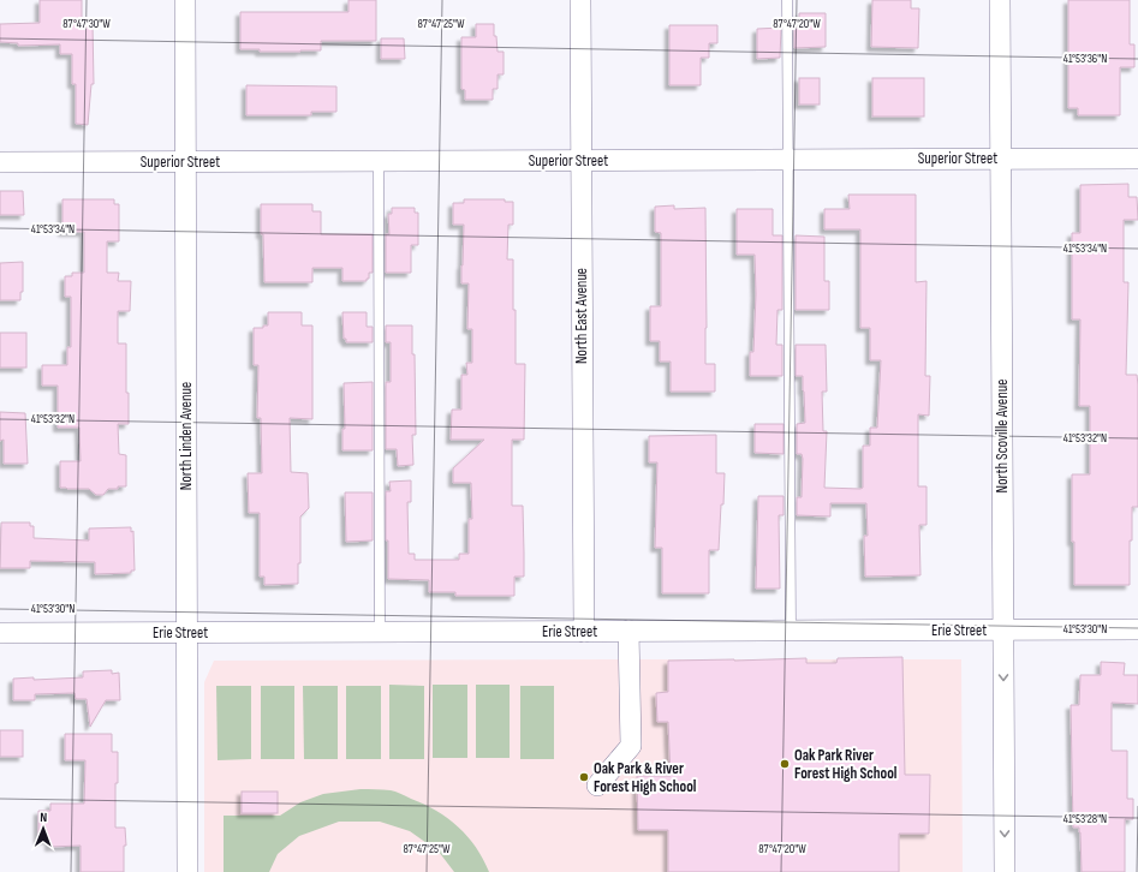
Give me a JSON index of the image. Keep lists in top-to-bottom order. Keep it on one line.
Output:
{"streets":{"street":["Superior Street","North East Avenue","North Linden Avenue","North Scoville Avenue","Erie Street"]},"crossings":[["Superior Street","North East Avenue"],["Superior Street","North Linden Avenue"],["Superior Street","North Scoville Avenue"],["North East Avenue","Erie Street"],["North Linden Avenue","Erie Street"],["North Scoville Avenue","Erie Street"]],"places":["Oak Park River Forest High School","Oak Park & River Forest High School"],"north":"top","coordinates":["87°47'30\"W","87°47'25\"W","87°47'20\"W","41°53'36\"N","41°53'34\"N","41°53'32\"N","41°53'30\"N","41°53'28\"N"]}
